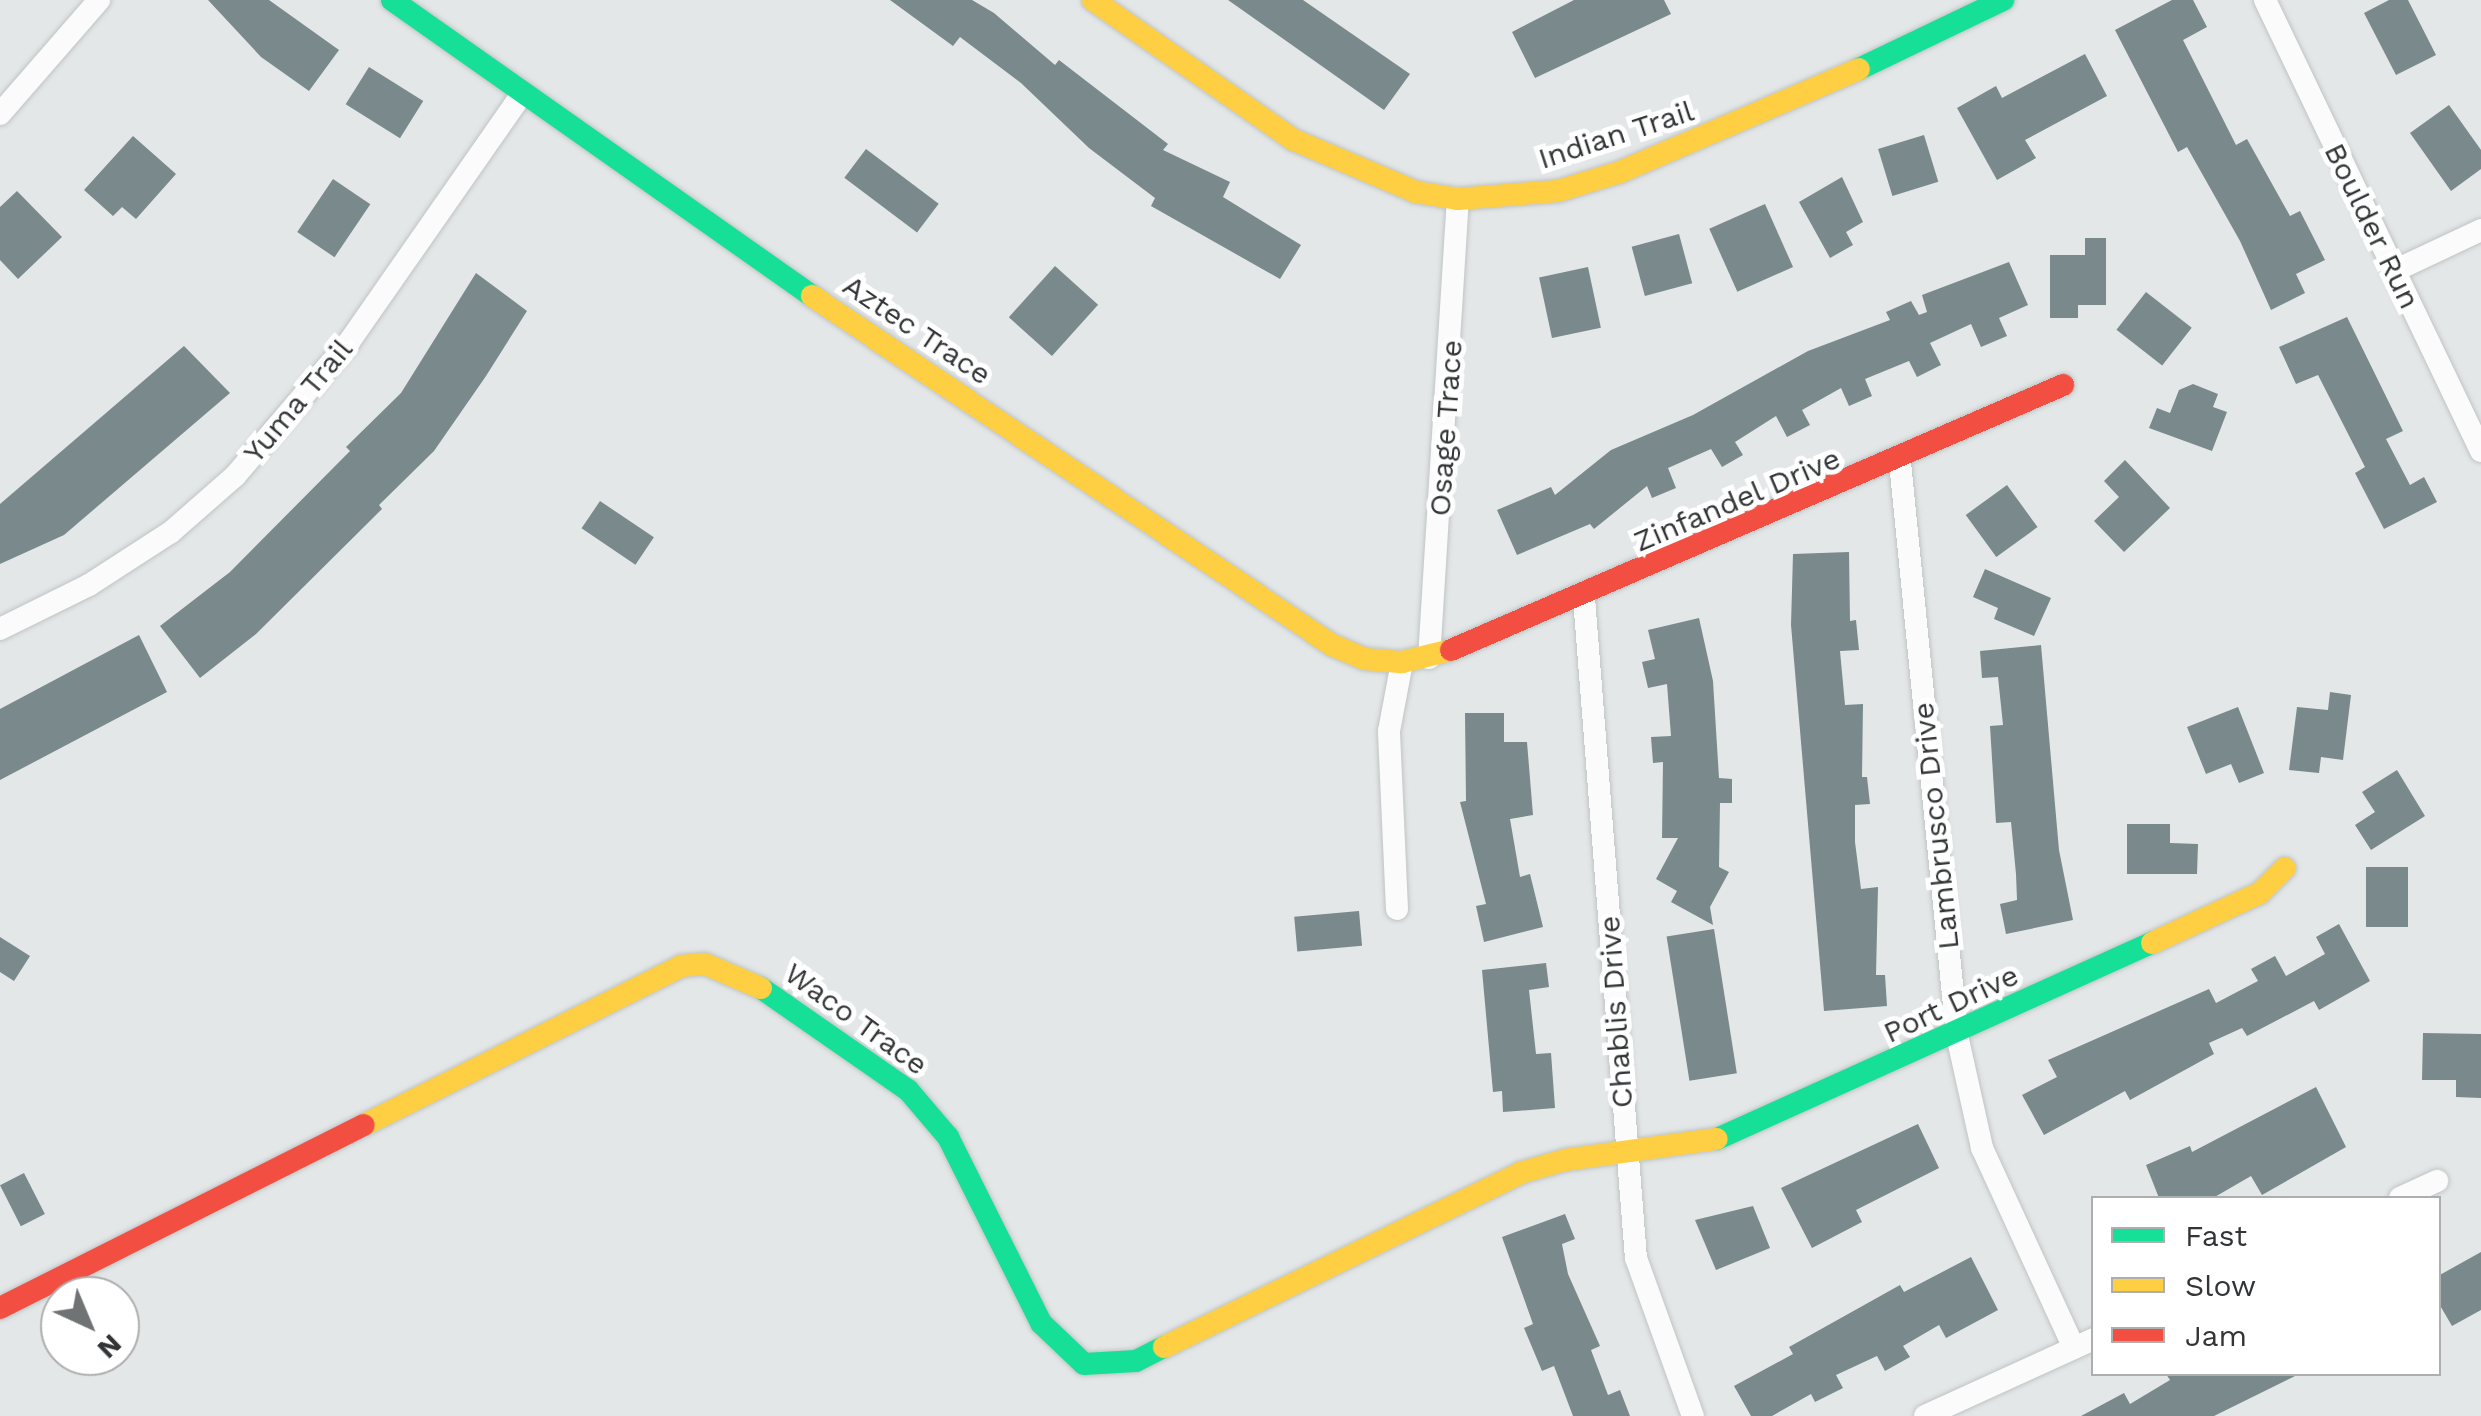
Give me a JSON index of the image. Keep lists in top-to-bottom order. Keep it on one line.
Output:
{"streets":{"street":["Indian Trail","Boulder Run","Aztec Trace","Yuma Trail","Osage Trace","Zinfandel Drive","Lambrusco Drive","Port Drive","Chablis Drive","Waco Trace"]},"crossings":[["Indian Trail","Osage Trace"],["Aztec Trace","Yuma Trail"],["Aztec Trace","Osage Trace"],["Aztec Trace","Zinfandel Drive"],["Osage Trace","Zinfandel Drive"],["Zinfandel Drive","Lambrusco Drive"],["Zinfandel Drive","Chablis Drive"],["Lambrusco Drive","Port Drive"],["Port Drive","Chablis Drive"],["Port Drive","Waco Trace"],["Chablis Drive","Waco Trace"]],"legend":["Fast","Slow","Jam"],"north":"bottom right"}
